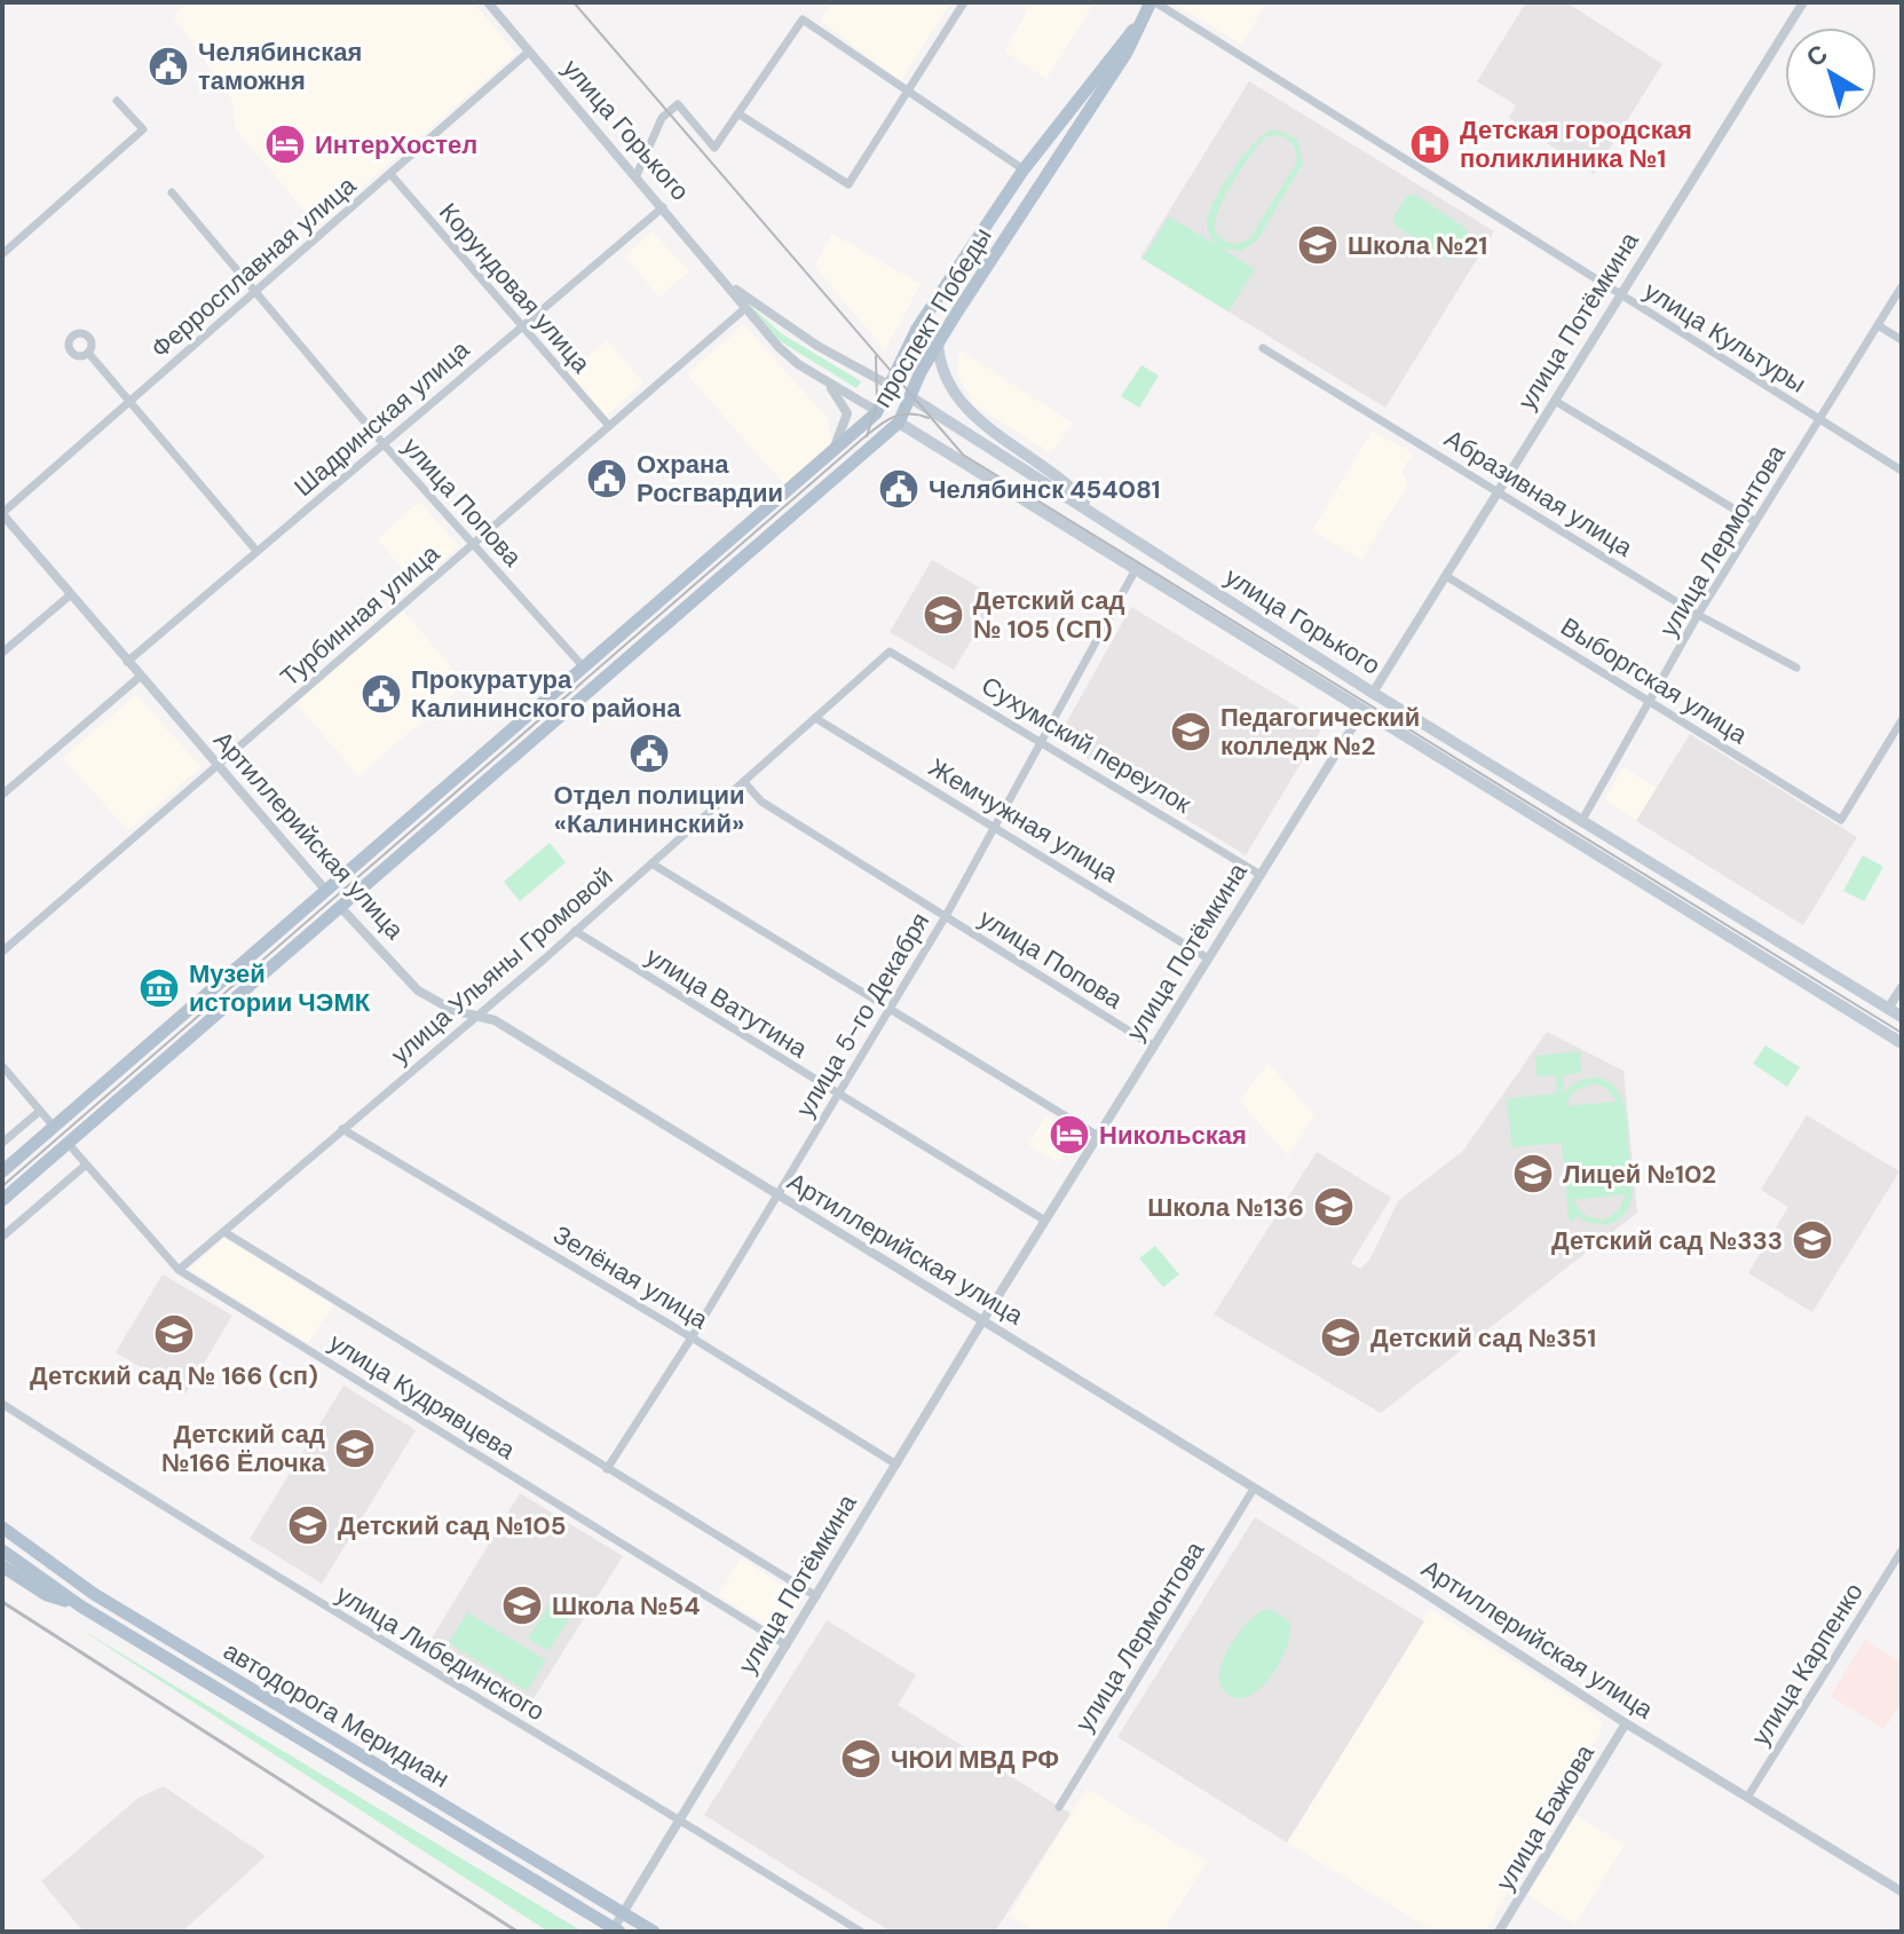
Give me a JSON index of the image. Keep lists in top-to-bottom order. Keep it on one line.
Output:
{"streets":{"main road":["улица Горького","проспект Победы","улица Потёмкина","Артиллерийская улица","автодорога Меридиан"],"street":["Ферросплавная улица","Корундовая улица","улица Культуры","Шадринская улица","Абразивная улица","улица Попова","улица Лермонтова","Турбинная улица","Выборгская улица","Сухумский переулок","Жемчужная улица","улица Ульяны Громовой","улица Ватутина","улица 5-го Декабря","Зелёная улица","улица Кудрявцева","улица Либединского","улица Карпенко","улица Бажова"]},"crossings":[["улица Горького","Ферросплавная улица"],["улица Горького","проспект Победы"],["улица Горького","улица Потёмкина"],["улица Горького","Шадринская улица"],["улица Горького","улица Лермонтова"],["улица Горького","Турбинная улица"],["улица Горького","улица 5-го Декабря"],["Ферросплавная улица","Корундовая улица"],["Ферросплавная улица","улица Попова"],["Ферросплавная улица","Артиллерийская улица"],["Корундовая улица","Шадринская улица"],["Корундовая улица","Турбинная улица"],["проспект Победы","улица Культуры"],["проспект Победы","улица Попова"],["проспект Победы","Артиллерийская улица"],["проспект Победы","улица Кудрявцева"],["улица Потёмкина","улица Культуры"],["улица Потёмкина","Абразивная улица"],["улица Потёмкина","улица Попова"],["улица Потёмкина","Выборгская улица"],["улица Потёмкина","Сухумский переулок"],["улица Потёмкина","Жемчужная улица"],["улица Потёмкина","Артиллерийская улица"],["улица Потёмкина","улица Ватутина"],["улица Потёмкина","Зелёная улица"],["улица Потёмкина","улица Кудрявцева"],["улица Потёмкина","улица Либединского"],["улица Потёмкина","автодорога Меридиан"],["улица Культуры","улица Лермонтова"],["Шадринская улица","улица Попова"],["Шадринская улица","Артиллерийская улица"],["Абразивная улица","улица Лермонтова"],["улица Попова","Турбинная улица"],["улица Попова","улица Ульяны Громовой"],["улица Попова","улица 5-го Декабря"],["улица Лермонтова","Выборгская улица"],["улица Лермонтова","Артиллерийская улица"],["Турбинная улица","Артиллерийская улица"],["Сухумский переулок","улица Ульяны Громовой"],["Сухумский переулок","улица 5-го Декабря"],["Жемчужная улица","улица Ульяны Громовой"],["Жемчужная улица","улица 5-го Декабря"],["Артиллерийская улица","улица Ульяны Громовой"],["Артиллерийская улица","улица 5-го Декабря"],["Артиллерийская улица","улица Карпенко"],["Артиллерийская улица","улица Бажова"],["улица Ульяны Громовой","улица Ватутина"],["улица Ульяны Громовой","Зелёная улица"],["улица Ульяны Громовой","улица Кудрявцева"],["улица Ватутина","улица 5-го Декабря"],["улица 5-го Декабря","Зелёная улица"],["улица 5-го Декабря","улица Кудрявцева"]],"places":{"public building":["Челябинская таможня","Охрана Росгвардии","Челябинск 454081","Прокуратура Калининского района","Отдел полиции «Калининский»"],"hotel":["ИнтерХостел","Никольская"],"hospital":["Детская городская поликлиника №1"],"school or university":["Школа №21","Детский сад № 105 (СП)","Педагогический колледж №2","Лицей №102","Школа №136","Детский сад №333","Детский сад № 166 (сп)","Детский сад №351","Детский сад №166 Ёлочка","Детский сад №105","Школа №54","ЧЮИ МВД РФ"],"museum":["Музей истории ЧЭМК"]},"north":"top left"}
